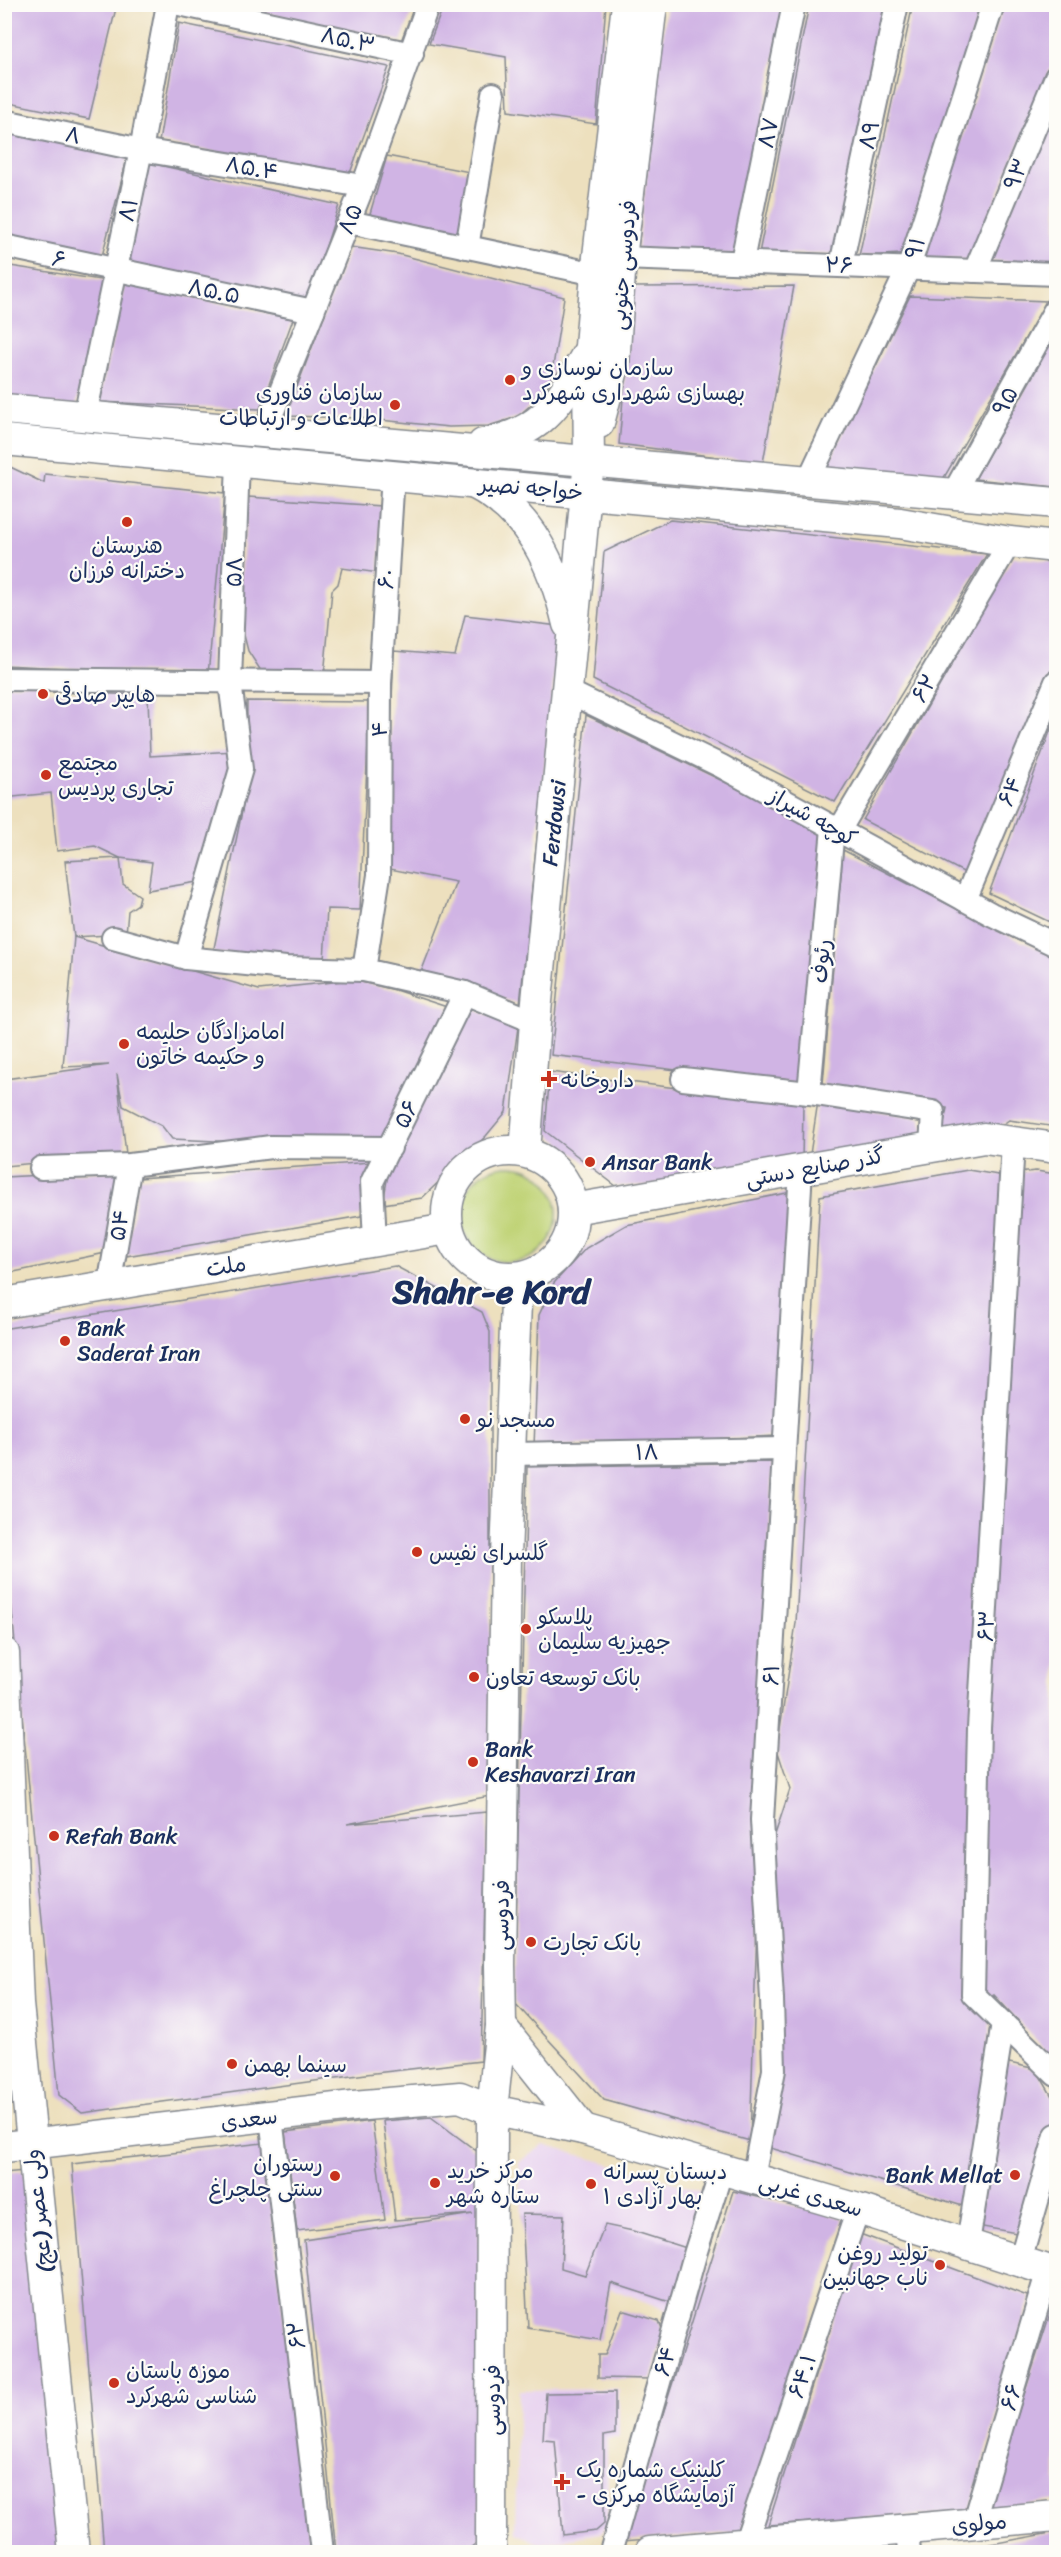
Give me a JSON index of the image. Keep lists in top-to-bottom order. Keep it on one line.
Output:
{"streets":{"main road":["فردوسی جنوبی","خواجه نصیر","Ferdowsi","گذر صنایع دستی","ملت","فردوسی","سعدی","سعدی غربی","ولی عصر (عج)","مولوی"],"street":["۸۵.۳","۸۷","۸","۸۹","۸۵.۴","۹۳","۸۱","۸۵","۹۱","۶","۲۶","۸۵.۵","۹۵","۵۸","۶۰","۶۲","۴","۶۴","کوچه شیراز","رئوف","۵۶","۵۴","۱۸","۶۳","۶۱","۶۴.۱","۶۶"]},"crossings":[["۸۵.۳","۸۵"],["۸۷","۲۶"],["۸","۸۵.۴"],["۸","۸۱"],["۸۹","۲۶"],["۸۵.۴","۸۱"],["۸۵.۴","۸۵"],["۹۳","۲۶"],["۸۱","۶"],["۸۱","۸۵.۵"],["۸۱","خواجه نصیر"],["۸۵","۸۵.۵"],["۸۵","خواجه نصیر"],["۹۱","۲۶"],["۹۱","خواجه نصیر"],["۶","۸۵.۵"],["فردوسی جنوبی","۲۶"],["فردوسی جنوبی","خواجه نصیر"],["فردوسی جنوبی","Ferdowsi"],["۹۵","خواجه نصیر"],["خواجه نصیر","۵۸"],["خواجه نصیر","۶۰"],["خواجه نصیر","۶۲"],["خواجه نصیر","Ferdowsi"],["۶۰","۴"],["۶۲","کوچه شیراز"],["۶۲","رئوف"],["۶۲","سعدی"],["۶۴","کوچه شیراز"],["۶۴","سعدی غربی"],["کوچه شیراز","Ferdowsi"],["کوچه شیراز","رئوف"],["Ferdowsi","گذر صنایع دستی"],["Ferdowsi","ملت"],["Ferdowsi","فردوسی"],["۵۶","ملت"],["گذر صنایع دستی","ملت"],["گذر صنایع دستی","۶۳"],["گذر صنایع دستی","۶۱"],["گذر صنایع دستی","فردوسی"],["۵۴","ملت"],["ملت","فردوسی"],["۱۸","۶۱"],["۱۸","فردوسی"],["۶۱","سعدی غربی"],["فردوسی","سعدی"],["فردوسی","سعدی غربی"],["سعدی","سعدی غربی"],["سعدی","ولی عصر (عج)"],["سعدی غربی","۶۴.۱"],["سعدی غربی","۶۶"],["۶۴.۱","مولوی"],["۶۶","مولوی"]],"districts":["Shahr-e Kord"],"places":{"other":["سازمان نوسازی و بهسازی شهرداری شهرکرد","سازمان فناوری اطلاعات و ارتباطات","هنرستان دخترانه فرزان","هایپر صادقی","مجتمع تجاری پردیس","امامزادگان حلیمه و حکیمه خاتون","Ansar Bank","Bank Saderat Iran","مسجد نو","گلسرای نفیس","پلاسکو جهیزیه سلیمان","بانک توسعه تعاون","Bank Keshavarzi Iran","Refah Bank","بانک تجارت","سینما بهمن","Bank Mellat","رستوران سنتی چلچراغ","مرکز خرید ستاره شهر","دبستان پسرانه بهار آزادی ۱","تولید روغن ناب جهانبین","موزه باستان شناسی شهرکرد"],"health":["داروخانه","کلینیک شماره یک - آزمایشگاه مرکزی"]}}
